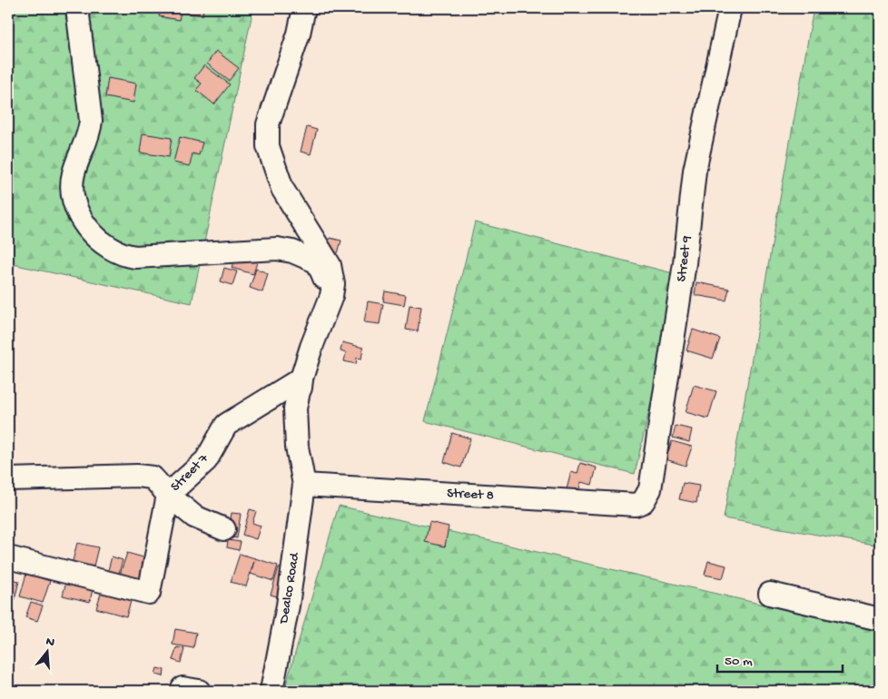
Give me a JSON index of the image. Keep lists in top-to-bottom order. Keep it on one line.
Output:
{"streets":{"street":["Street 9","Street 7","Street 8","Dealco Road"]},"crossings":[["Street 9","Street 8"],["Street 7","Dealco Road"],["Street 8","Dealco Road"]],"scale_bar":"50 m","north":"top"}
